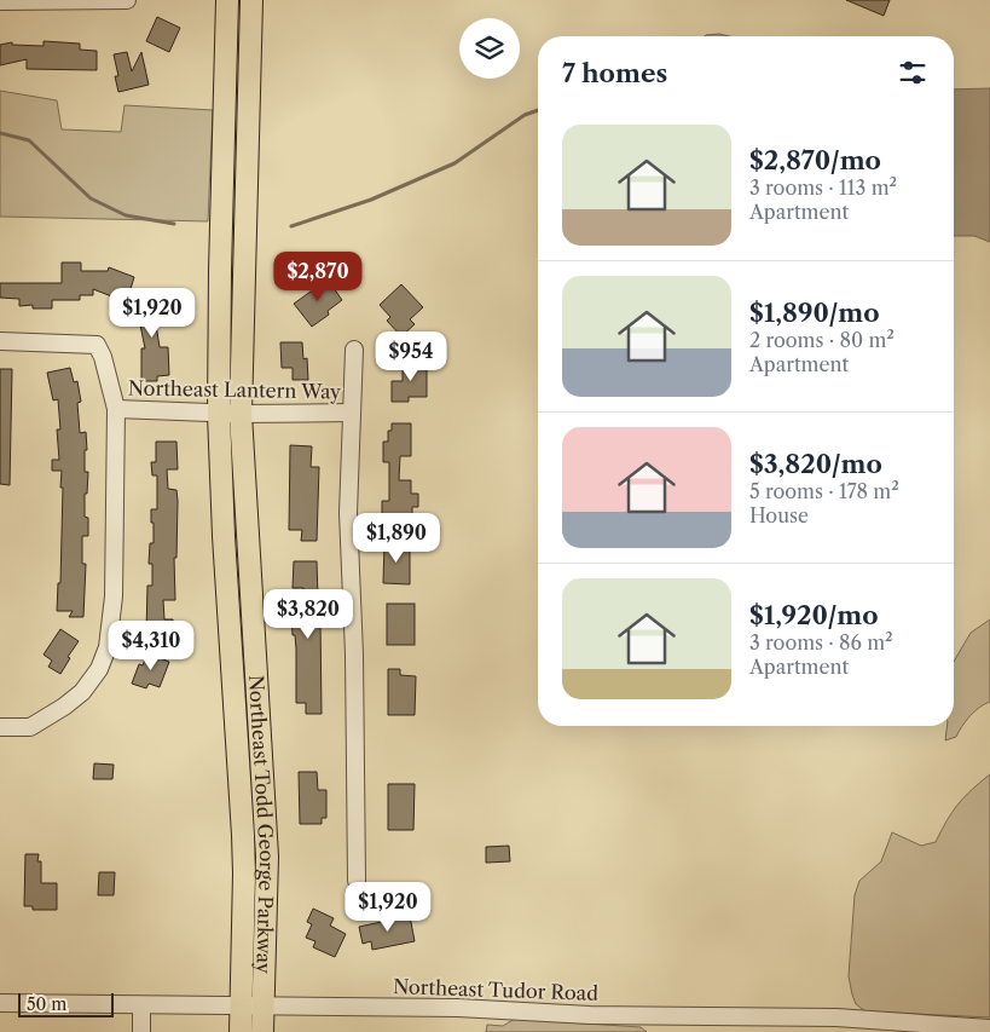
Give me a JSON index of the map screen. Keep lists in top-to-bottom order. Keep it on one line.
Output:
{"streets":{"main road":["Northeast Todd George Parkway"],"street":["Northeast Lantern Way","Northeast Tudor Road"]},"crossings":[["Northeast Lantern Way","Northeast Todd George Parkway"],["Northeast Todd George Parkway","Northeast Tudor Road"]],"scale_bar":"50 m","page":{"heading":"7 homes","list":[{"name":"$2,870/mo","note":"3 rooms · 113 m² · Apartment"},{"name":"$1,890/mo","note":"2 rooms · 80 m² · Apartment"},{"name":"$3,820/mo","note":"5 rooms · 178 m² · House"},{"name":"$1,920/mo","note":"3 rooms · 86 m² · Apartment"}],"price":["$2,870","$1,920","$954","$1,890","$3,820","$4,310","$1,920"],"scale":"50 m"}}
